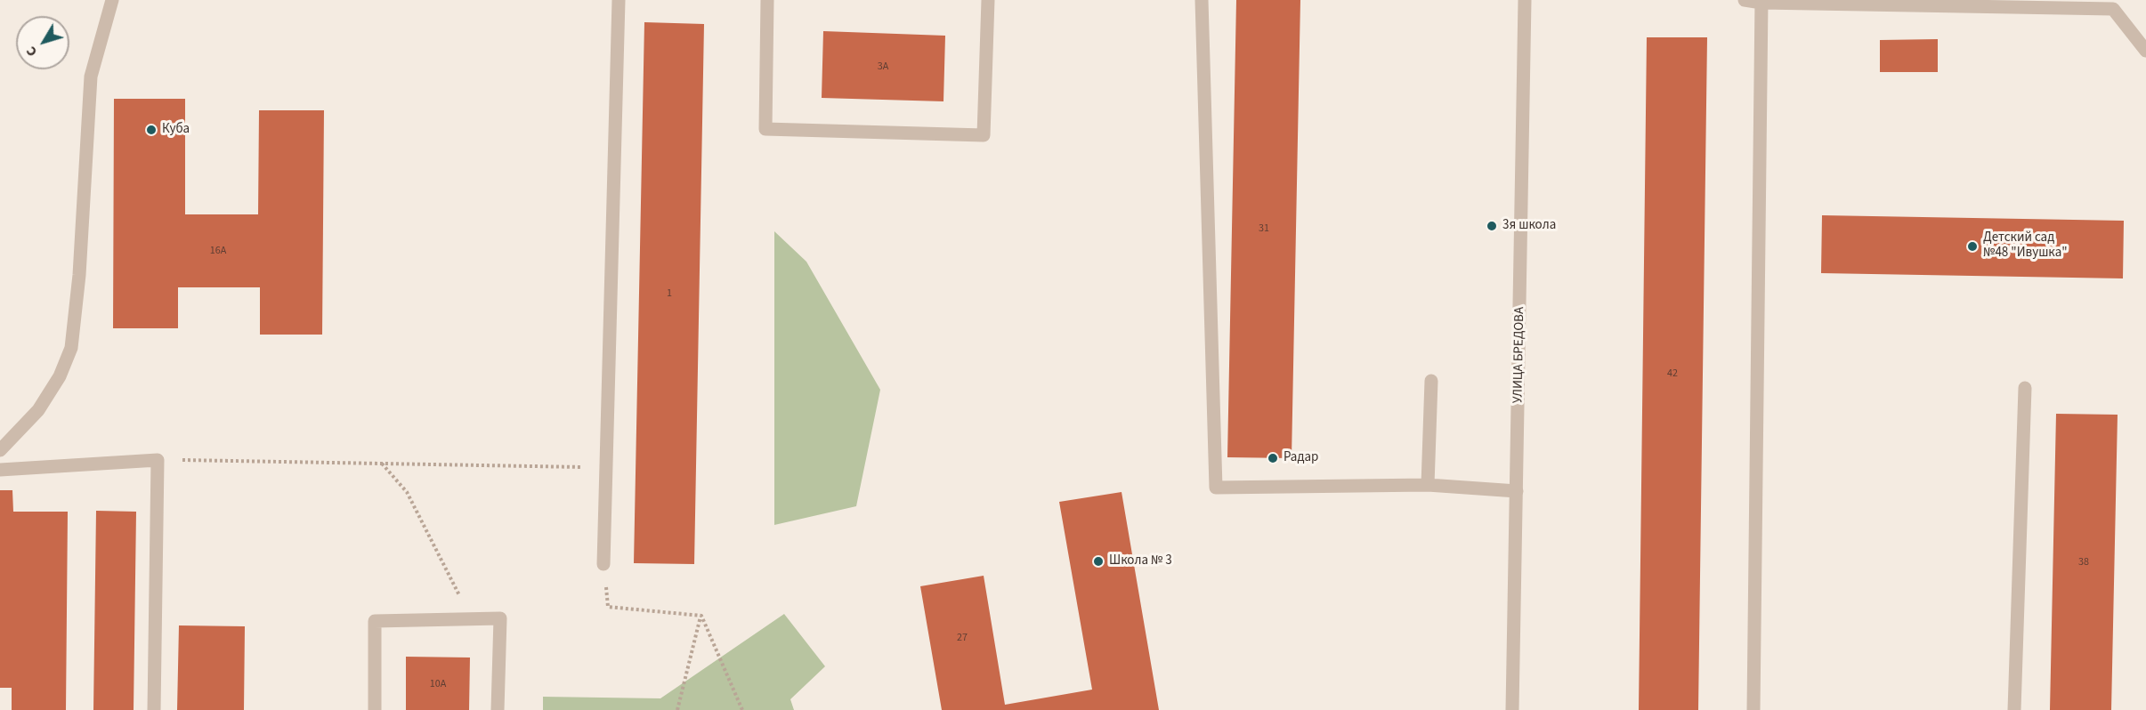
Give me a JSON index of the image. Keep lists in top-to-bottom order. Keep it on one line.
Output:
{"streets":{"street":["УЛИЦА БРЕДОВА"]},"places":["Куба","3я школа","Детский сад №48 \"Ивушка\"","Радар","Школа № 3"],"house_numbers":["3А","31","16А","1","42","38","27","10А"],"north":"bottom left"}
